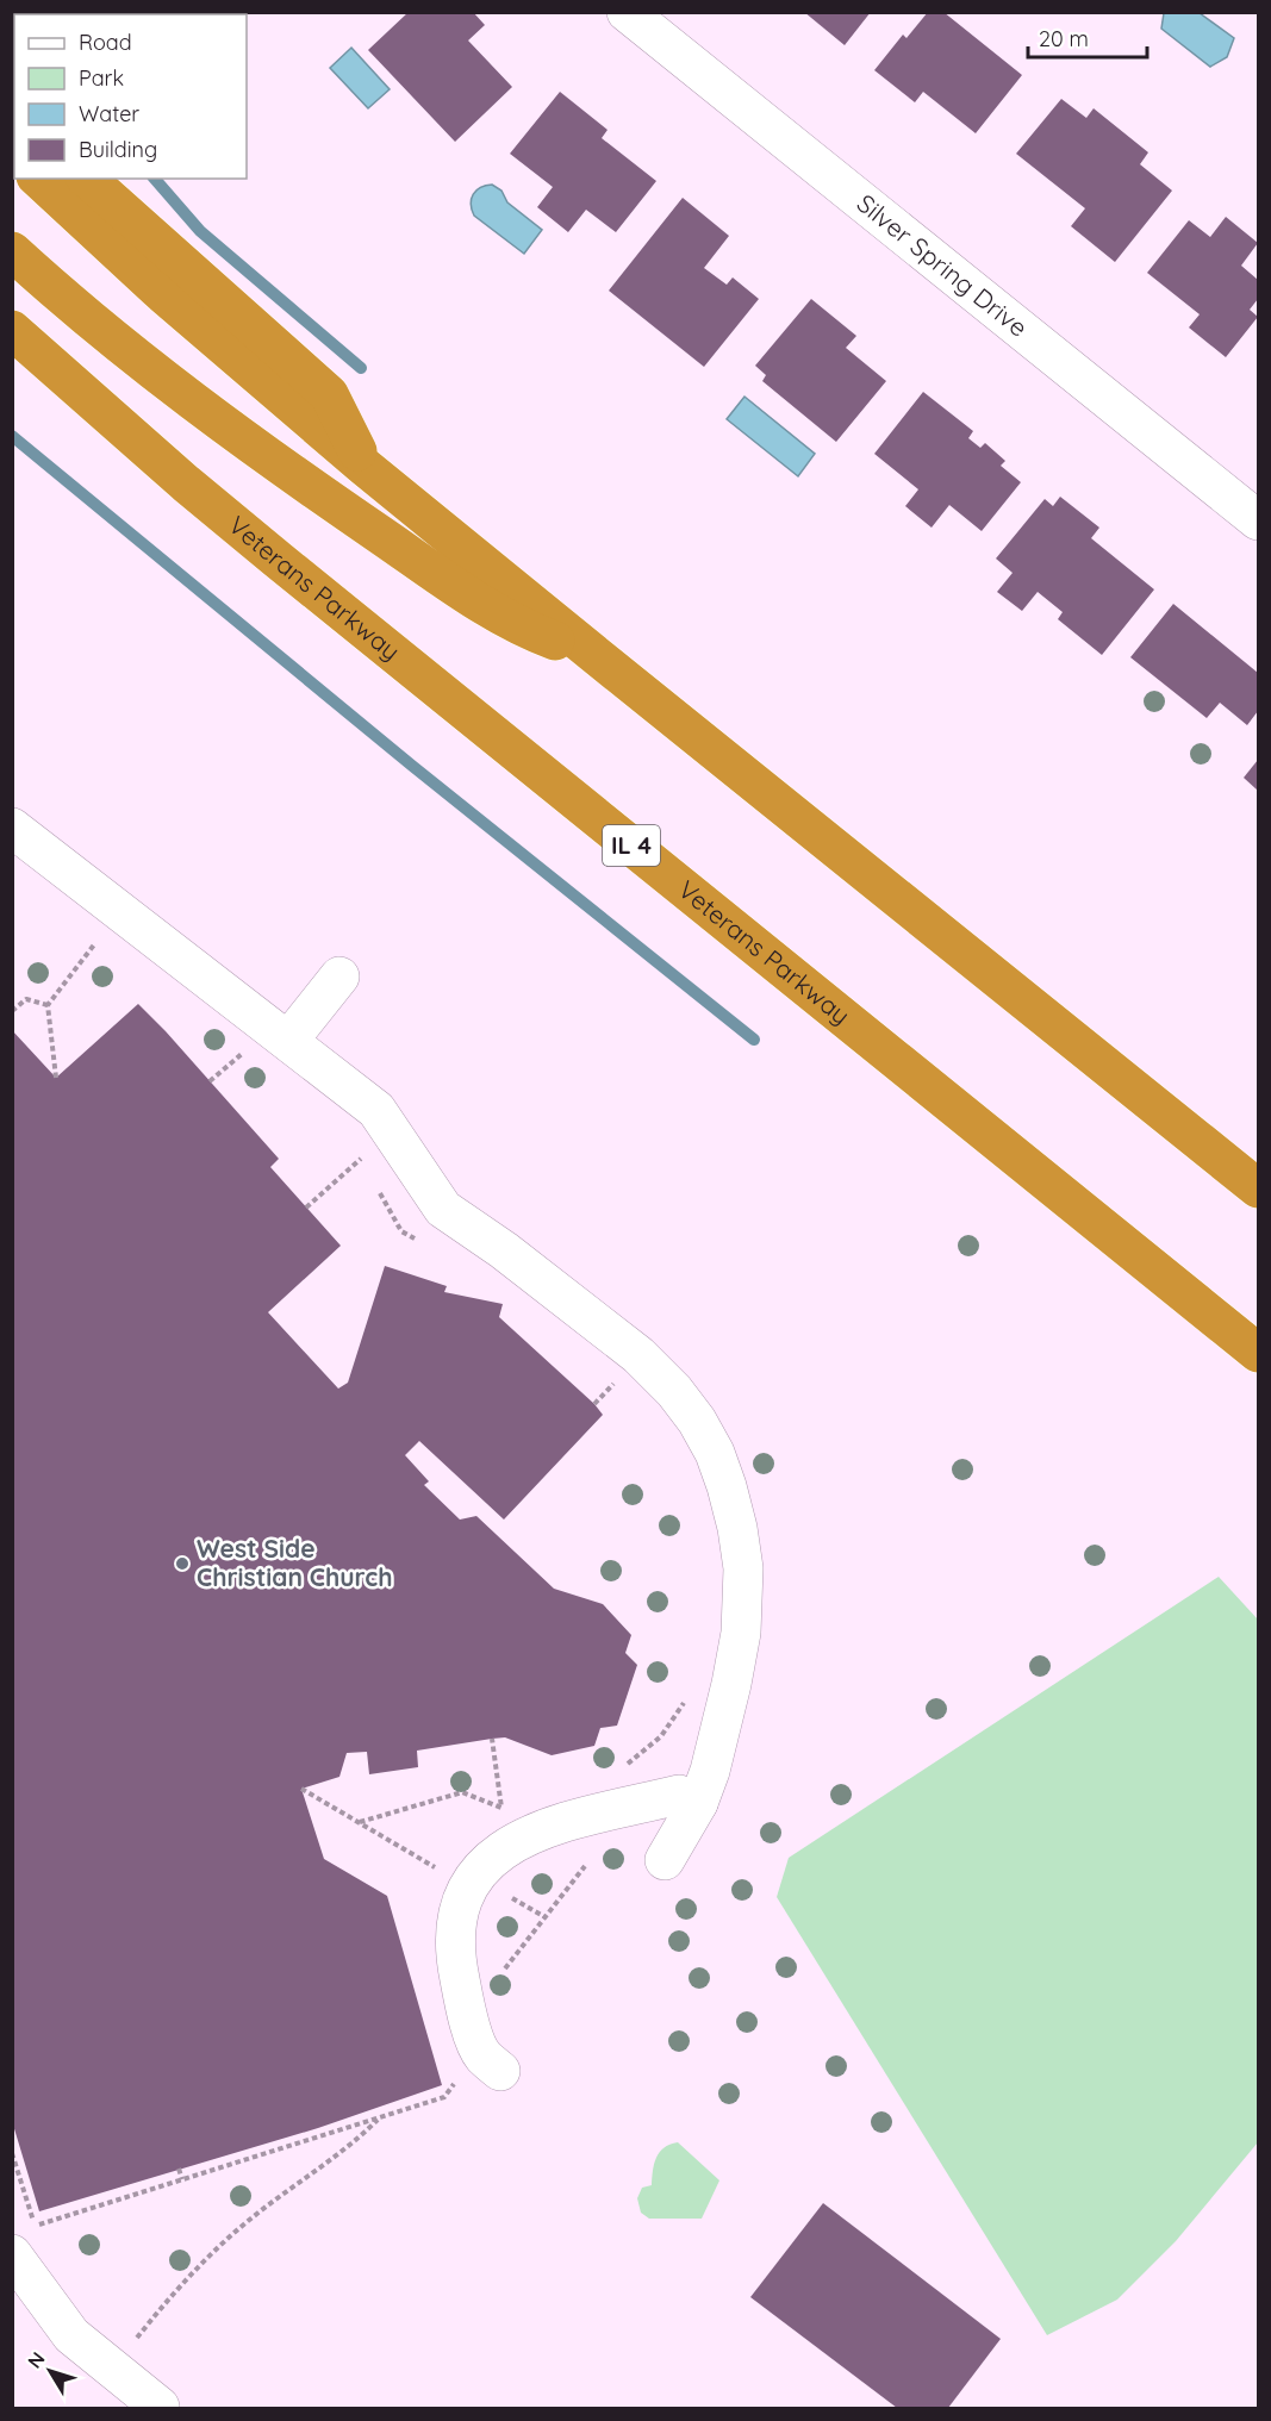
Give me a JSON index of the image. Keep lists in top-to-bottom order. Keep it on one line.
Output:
{"streets":{"highway":["Veterans Parkway","IL 4"],"street":["Silver Spring Drive"]},"places":["West Side Christian Church"],"legend":["Road","Park","Water","Building"],"scale_bar":"20 m","north":"top left"}
